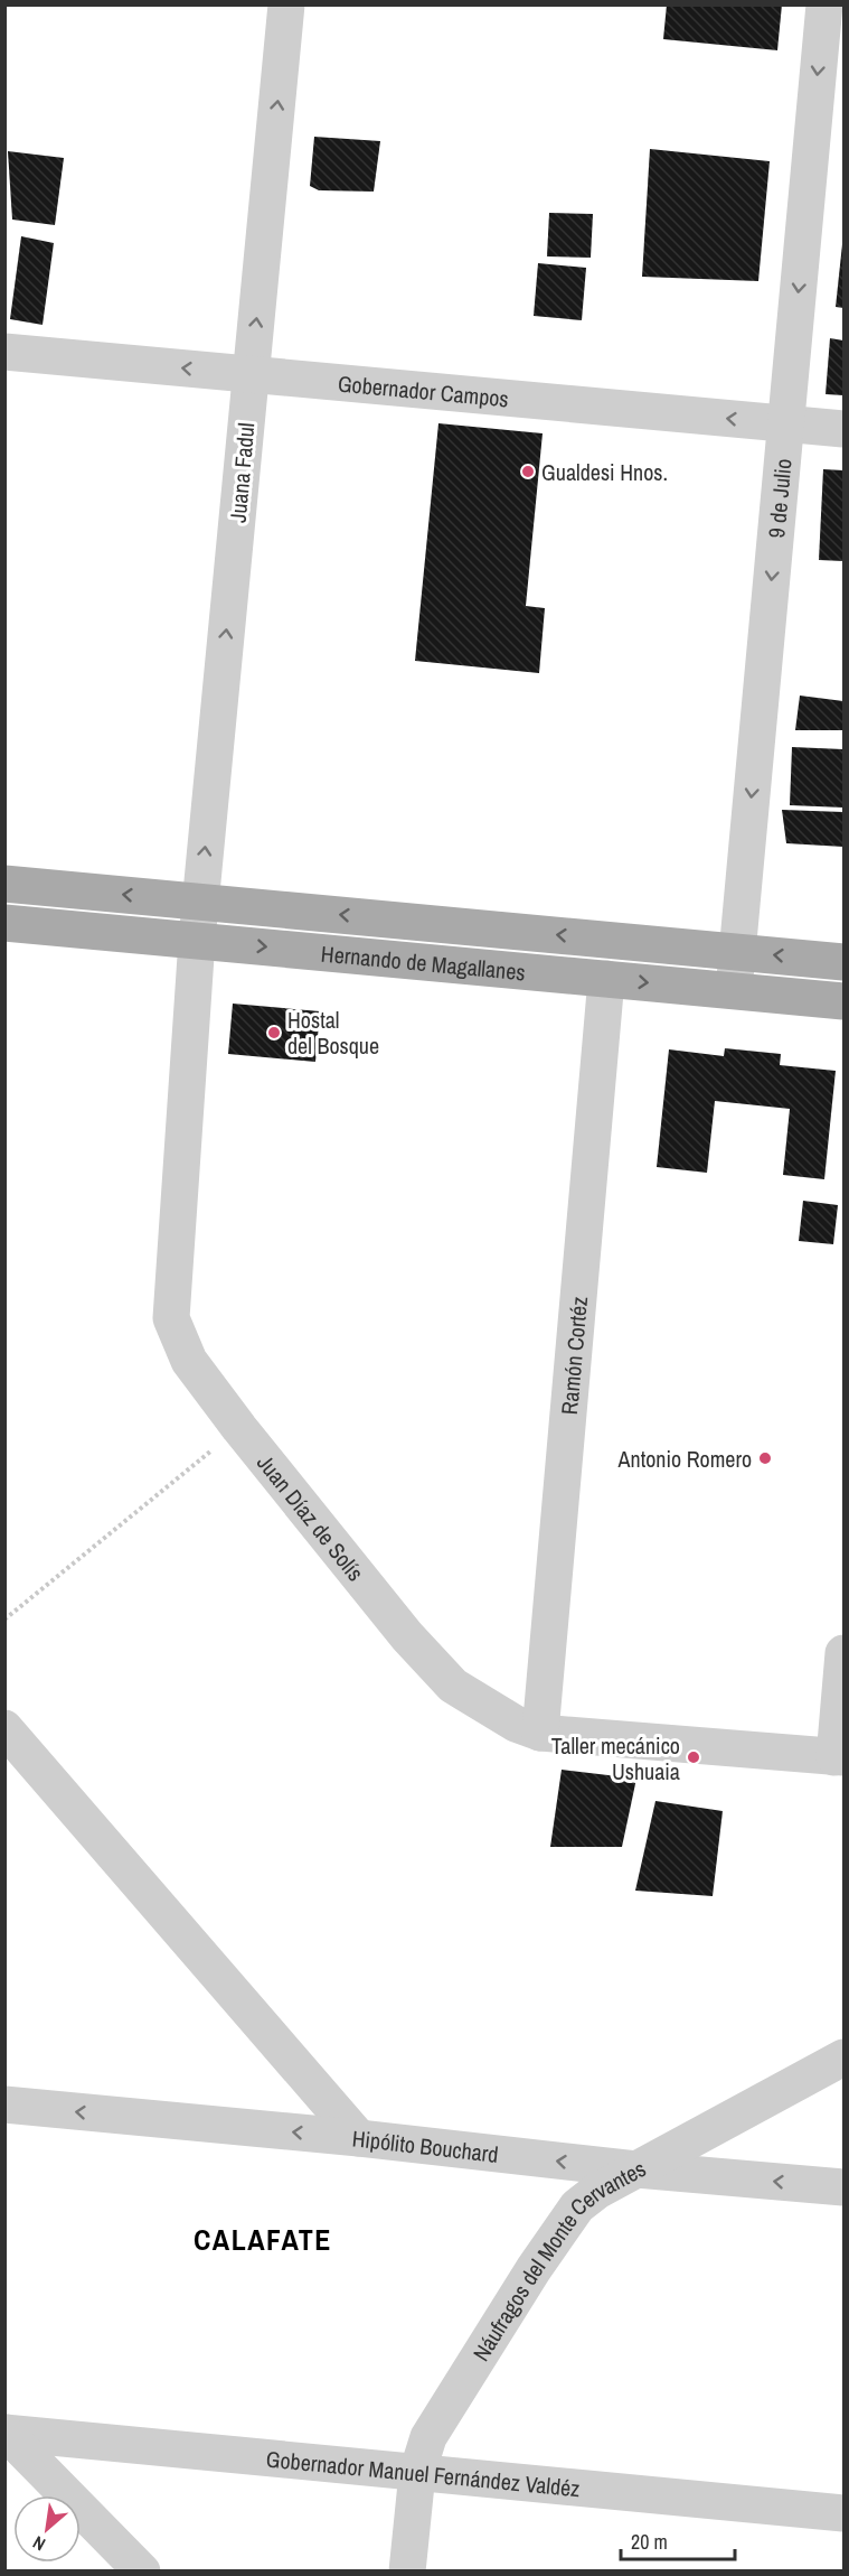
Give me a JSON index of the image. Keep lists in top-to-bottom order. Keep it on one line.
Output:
{"streets":{"main road":["Hernando de Magallanes"],"street":["Gobernador Campos","Juana Fadul","9 de Julio","Ramón Cortéz","Juan Díaz de Solís","Hipólito Bouchard","Náufragos del Monte Cervantes","Gobernador Manuel Fernández Valdéz"]},"crossings":[["Gobernador Campos","Juana Fadul"],["Gobernador Campos","9 de Julio"],["Juana Fadul","Hernando de Magallanes"],["Juana Fadul","Juan Díaz de Solís"],["9 de Julio","Hernando de Magallanes"],["Hernando de Magallanes","Ramón Cortéz"],["Hernando de Magallanes","Juan Díaz de Solís"],["Ramón Cortéz","Juan Díaz de Solís"],["Hipólito Bouchard","Náufragos del Monte Cervantes"],["Náufragos del Monte Cervantes","Gobernador Manuel Fernández Valdéz"]],"one_way":["Gobernador Campos","Juana Fadul","9 de Julio","Hipólito Bouchard"],"districts":["CALAFATE"],"places":["Gualdesi Hnos.","Hostal del Bosque","Antonio Romero","Taller mecánico Ushuaia"],"scale_bar":"20 m","north":"bottom left"}
